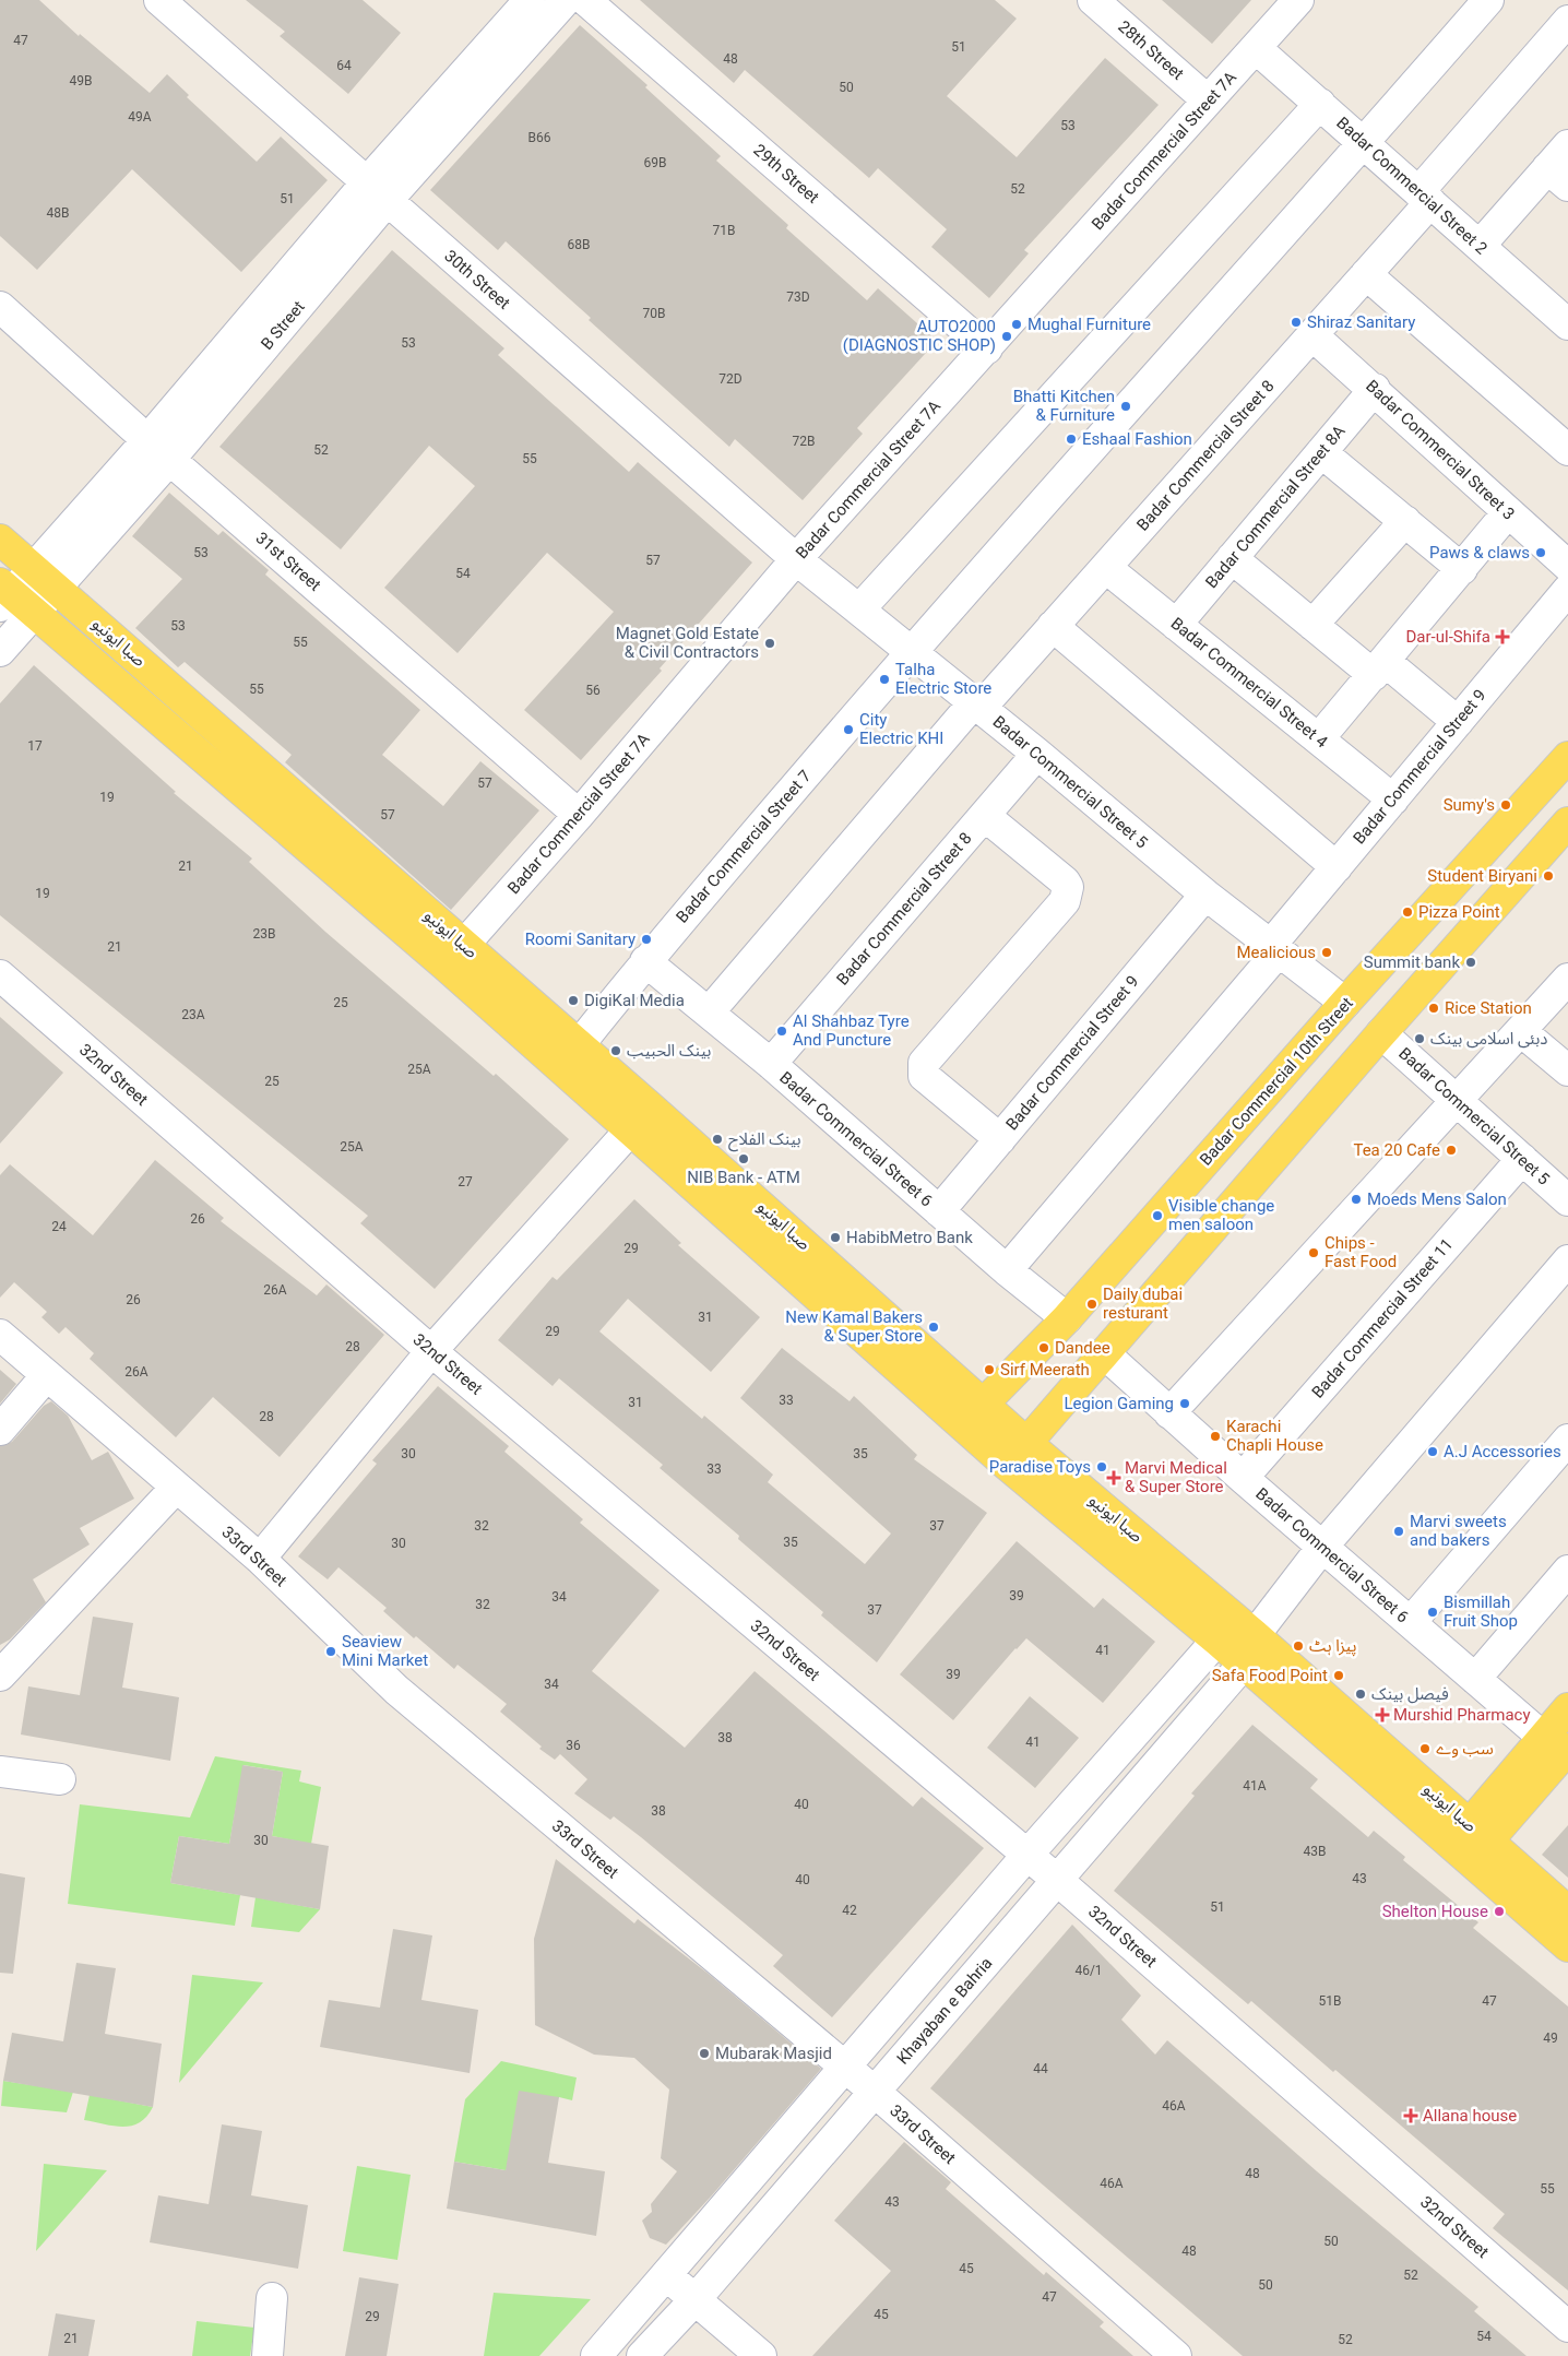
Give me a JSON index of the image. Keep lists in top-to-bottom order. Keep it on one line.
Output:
{"streets":{"main road":["صبا ایونیو","Badar Commercial 10th Street"],"street":["28th Street","Badar Commercial Street 7A","29th Street","Badar Commercial Street 2","30th Street","B Street","Badar Commercial Street 3","Badar Commercial Street 8","Badar Commercial Street 8A","31st Street","Badar Commercial Street 4","Badar Commercial Street 9","Badar Commercial Street 5","Badar Commercial Street 7","32nd Street","Badar Commercial Street 6","Badar Commercial Street 11","33rd Street","Khayaban e Bahria"]},"crossings":[["28th Street","Badar Commercial Street 7A"],["Badar Commercial Street 7A","29th Street"],["Badar Commercial Street 7A","Badar Commercial Street 2"],["Badar Commercial Street 7A","30th Street"],["Badar Commercial Street 7A","31st Street"],["Badar Commercial Street 7A","صبا ایونیو"],["Badar Commercial Street 7A","Badar Commercial Street 5"],["Badar Commercial Street 2","Badar Commercial Street 8"],["Badar Commercial Street 2","Badar Commercial Street 7"],["30th Street","B Street"],["30th Street","Badar Commercial Street 5"],["B Street","31st Street"],["B Street","صبا ایونیو"],["Badar Commercial Street 3","Badar Commercial Street 8"],["Badar Commercial Street 3","Badar Commercial Street 8A"],["Badar Commercial Street 8","Badar Commercial Street 4"],["Badar Commercial Street 8","Badar Commercial Street 5"],["Badar Commercial Street 8","Badar Commercial Street 6"],["Badar Commercial Street 8A","Badar Commercial Street 4"],["صبا ایونیو","Badar Commercial Street 7"],["صبا ایونیو","Badar Commercial 10th Street"],["صبا ایونیو","Khayaban e Bahria"],["Badar Commercial Street 4","Badar Commercial Street 9"],["Badar Commercial Street 9","Badar Commercial Street 5"],["Badar Commercial Street 9","Badar Commercial Street 6"],["Badar Commercial Street 5","Badar Commercial Street 7"],["Badar Commercial Street 5","Badar Commercial 10th Street"],["Badar Commercial Street 5","Badar Commercial Street 11"],["Badar Commercial Street 7","Badar Commercial Street 6"],["32nd Street","Khayaban e Bahria"],["Badar Commercial 10th Street","Badar Commercial Street 6"],["Badar Commercial Street 6","Badar Commercial Street 11"],["33rd Street","Khayaban e Bahria"]],"places":{"other":["Shiraz Sanitary","Mughal Furniture","AUTO2000 (DIAGNOSTIC SHOP)","Bhatti Kitchen & Furniture","Eshaal Fashion","Paws & claws","Magnet Gold Estate & Civil Contractors","Talha Electric Store","City Electric KHI","Sumy's","Student Biryani","Pizza Point","Roomi Sanitary","Mealicious","Summit bank","DigiKal Media","Rice Station","Al Shahbaz Tyre And Puncture","دبئی اسلامی بینک","بينک الحبيب","بینک الفلاح","Tea 20 Cafe","NIB Bank - ATM","Moeds Mens Salon","Visible change men saloon","HabibMetro Bank","Chips - Fast Food","Daily dubai resturant","New Kamal Bakers & Super Store","Dandee","Sirf Meerath","Legion Gaming","Karachi Chapli House","A.J Accessories","Paradise Toys","Marvi sweets and bakers","Bismillah Fruit Shop","پیزا ہٹ","Seaview Mini Market","Safa Food Point","فیصل بینک","سب وے","Shelton House","Mubarak Masjid"],"health":["Dar-ul-Shifa","Marvi Medical & Super Store","Murshid Pharmacy","Allana house"]},"house_numbers":["47","51","48","64","49B","50","49A","53","B66","69B","52","51","48B","71B","68B","73D","70B","53","72D","72B","52","55","53","57","54","53","55","55","56","17","57","19","57","21","19","23B","21","25","23A","25A","25","25A","27","26","24","29","26A","26","31","29","28","26A","33","31","28","30","35","33","32","37","35","30","39","34","32","37","41","39","34","38","41","36","41A","40","38","30","43B","43","40","51","42","46/1","51B","47","49","44","46A","48","46A","55","43","50","48","45","52","50","47","45","29","54","21","52"]}
